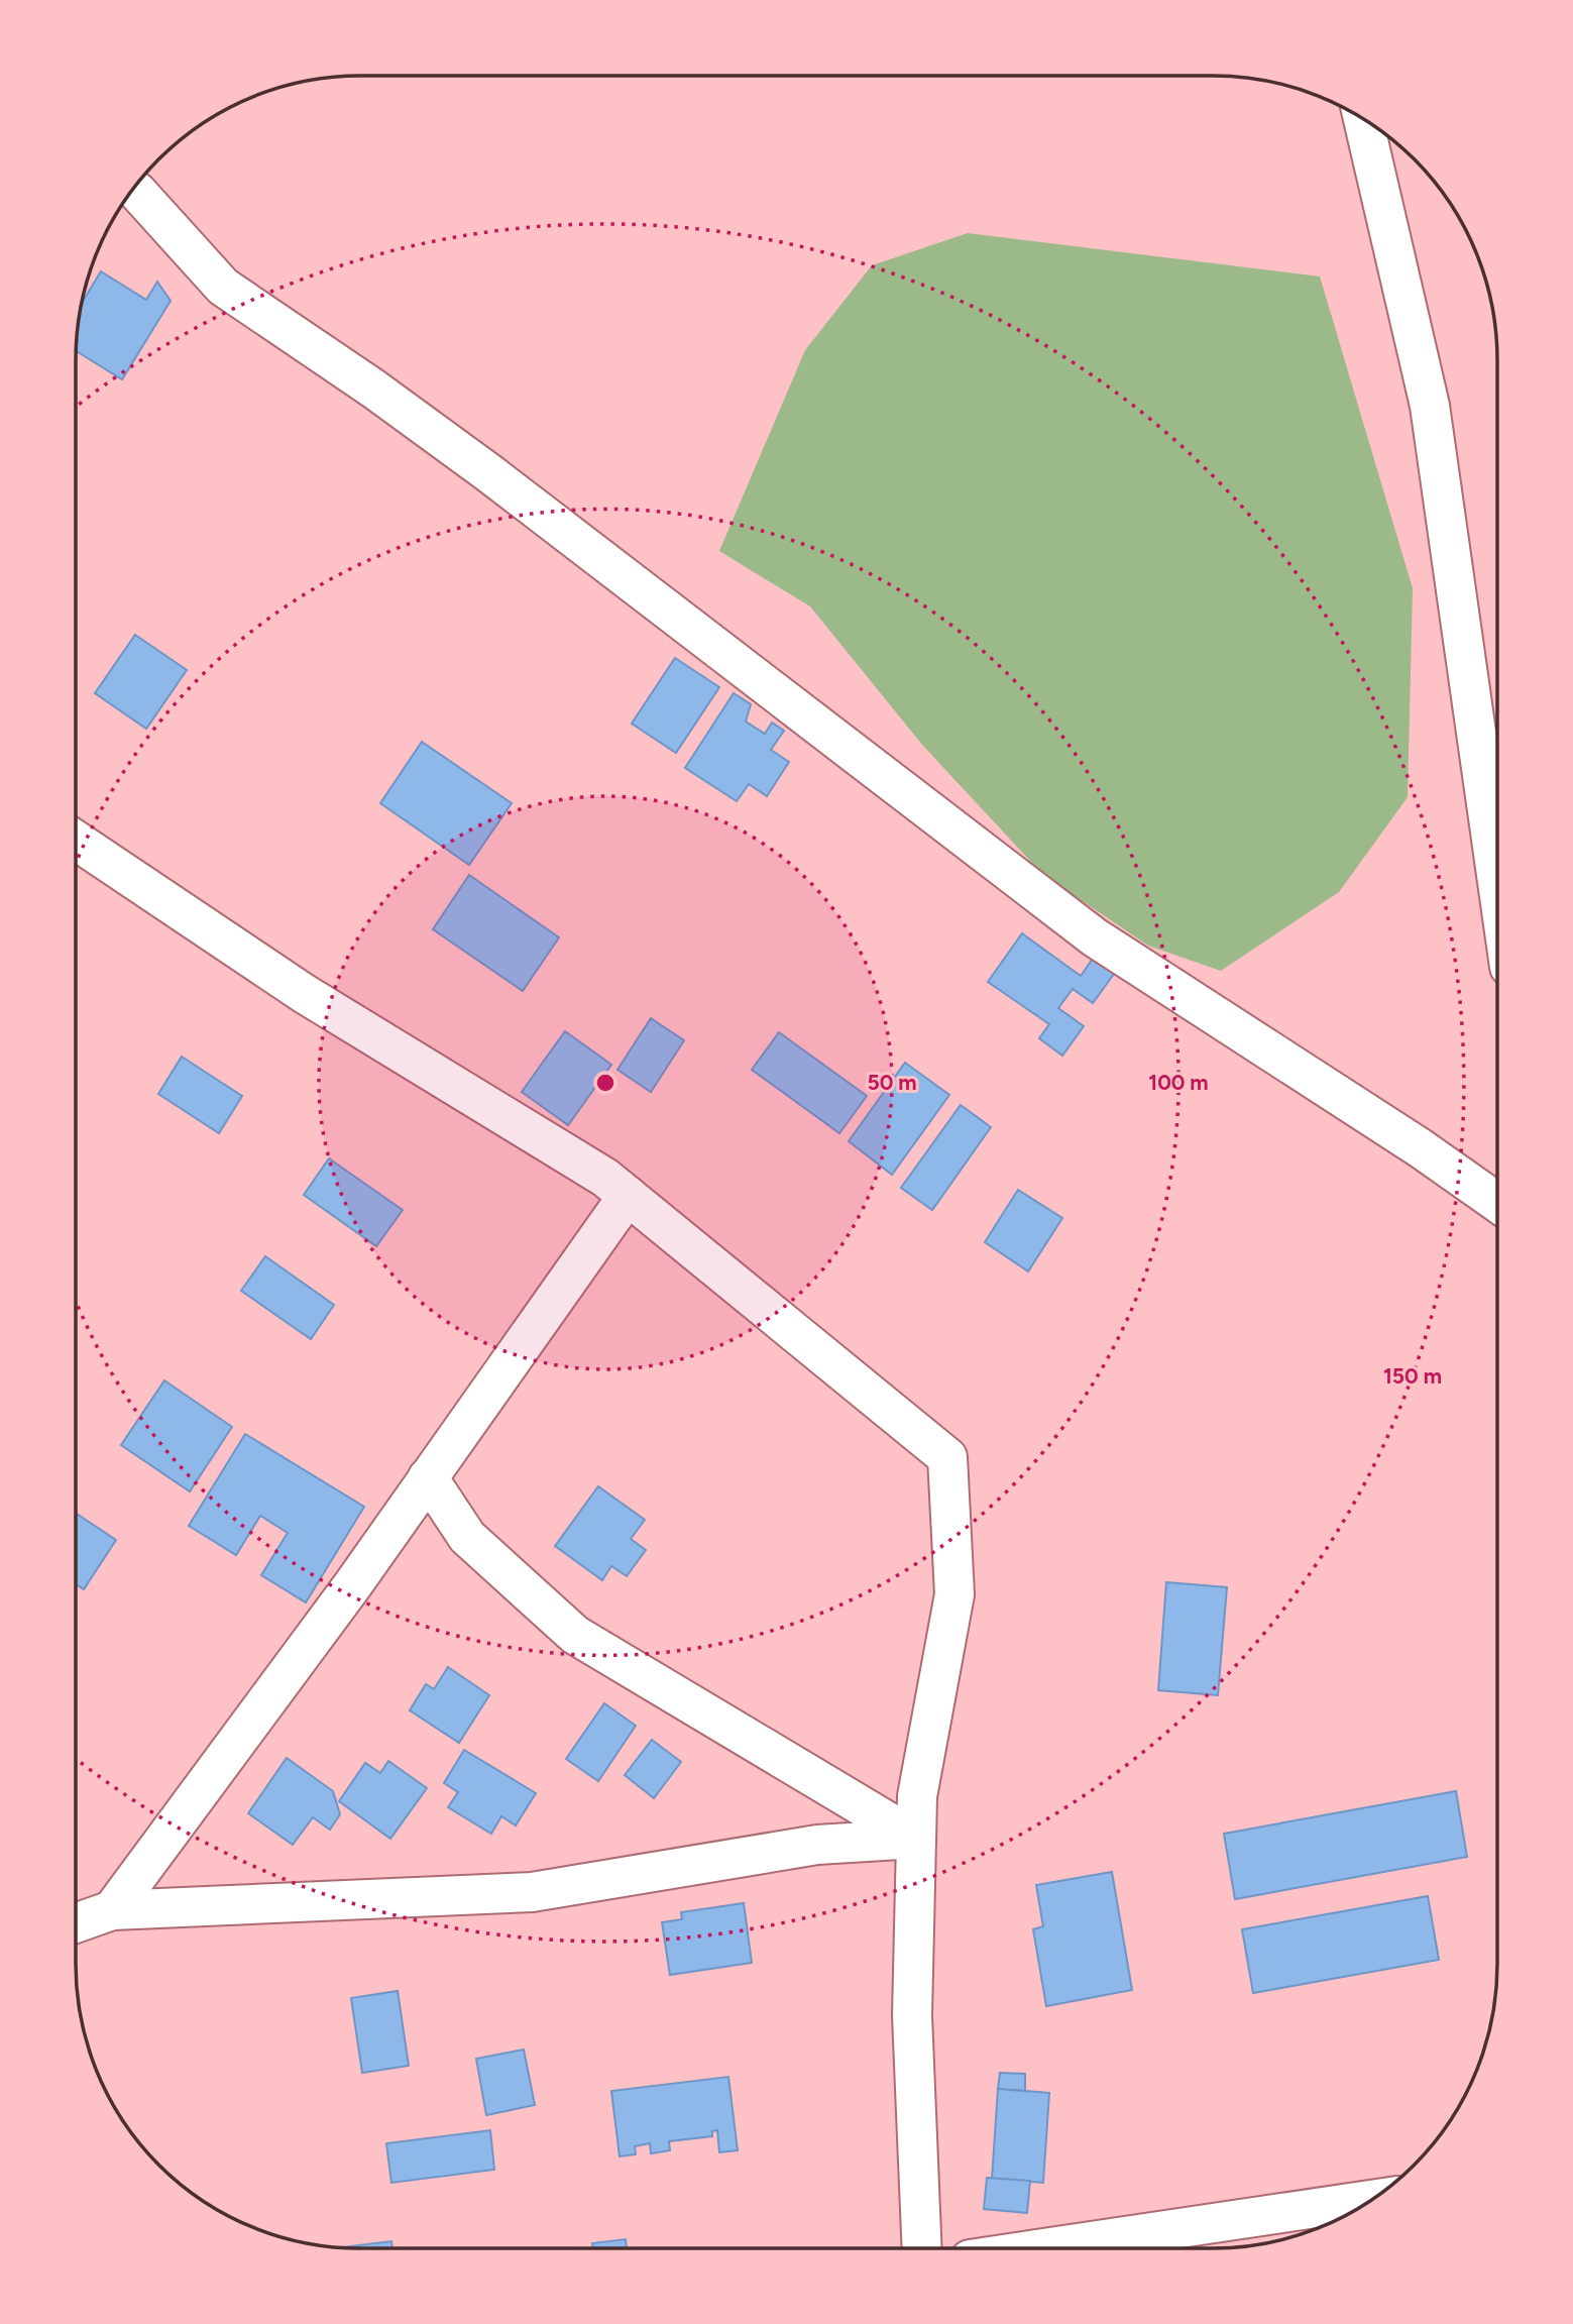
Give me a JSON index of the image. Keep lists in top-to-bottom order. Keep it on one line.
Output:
{"rings":["50 m","100 m","150 m"]}
